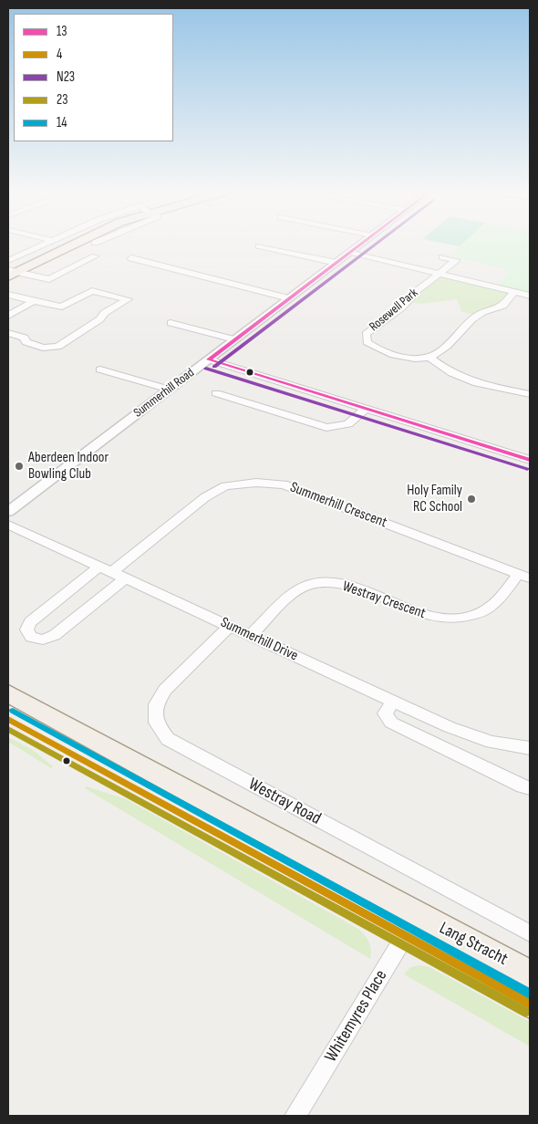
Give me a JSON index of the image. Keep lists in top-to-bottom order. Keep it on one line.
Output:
{"streets":{"main road":["Lang Stracht"],"street":["Rosewell Park","Summerhill Road","Summerhill Crescent","Westray Crescent","Summerhill Drive","Westray Road","Whitemyres Place"]},"crossings":[["Summerhill Crescent","Westray Crescent"],["Summerhill Crescent","Summerhill Drive"],["Westray Crescent","Summerhill Drive"],["Summerhill Drive","Westray Road"],["Lang Stracht","Whitemyres Place"]],"places":["Aberdeen Indoor Bowling Club","Holy Family RC School"],"lines":["transit line 13","transit line N23","transit line 14","transit line 4","transit line 23"],"legend":["13","4","N23","23","14"]}
